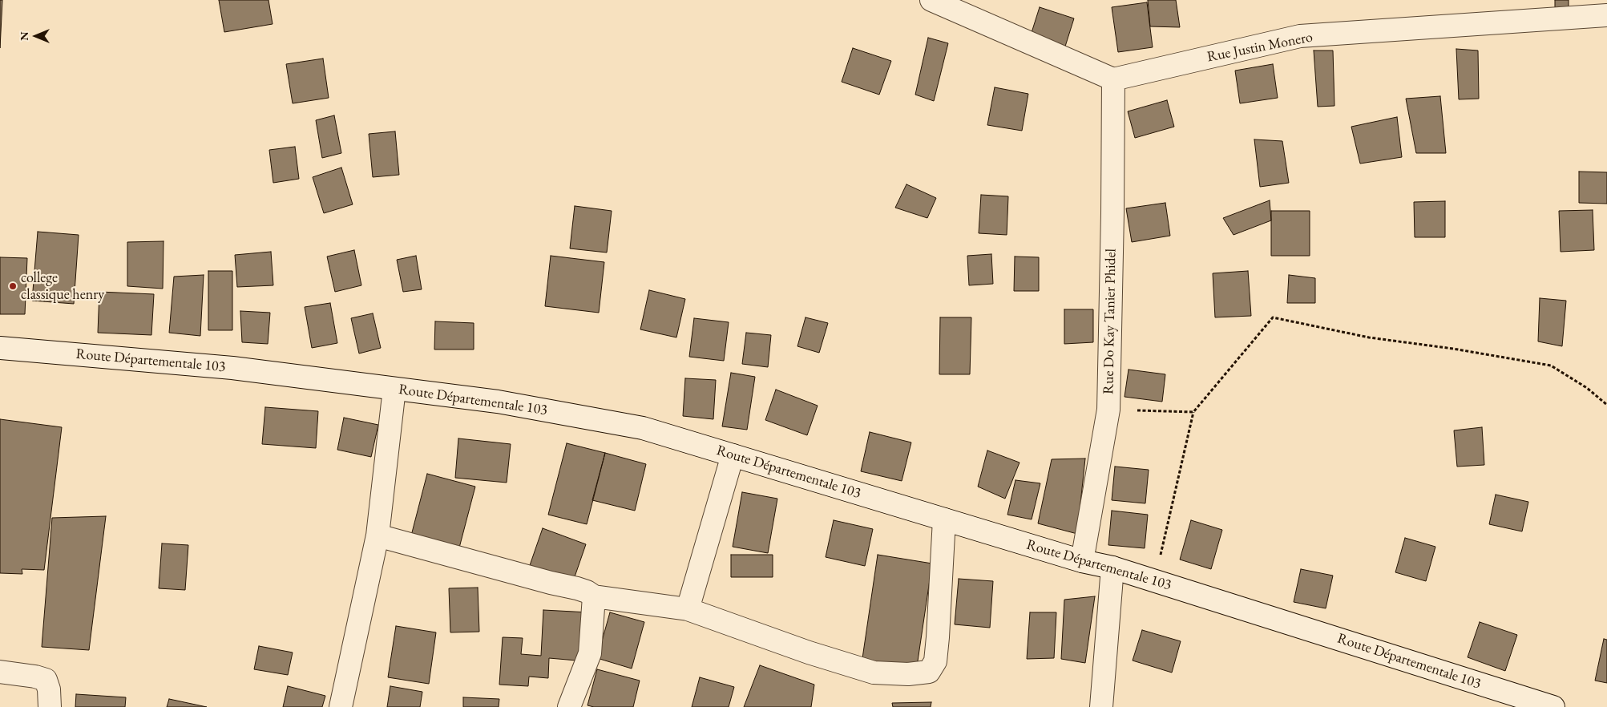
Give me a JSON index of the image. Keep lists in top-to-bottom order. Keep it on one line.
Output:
{"streets":{"street":["Rue Justin Monero","Rue Do Kay Tanier Phidel","Route Départementale 103"]},"crossings":[["Rue Justin Monero","Rue Do Kay Tanier Phidel"],["Rue Do Kay Tanier Phidel","Route Départementale 103"]],"places":["college classique henry"],"north":"left"}
